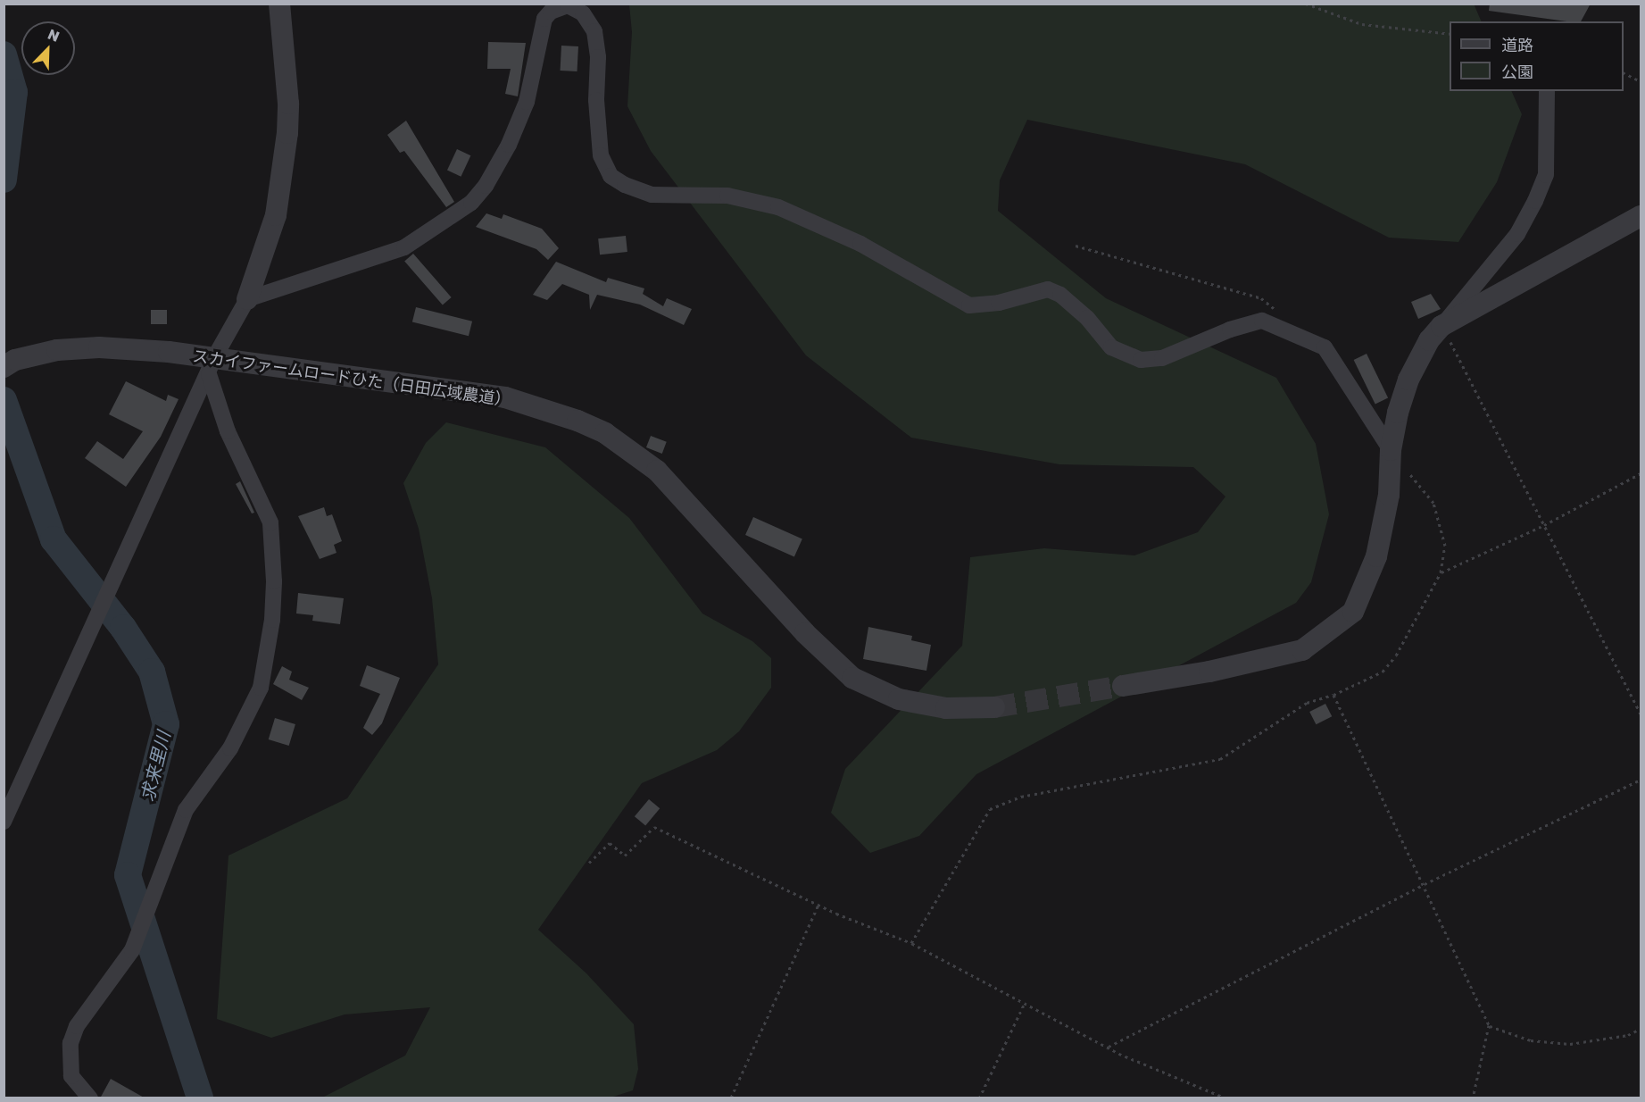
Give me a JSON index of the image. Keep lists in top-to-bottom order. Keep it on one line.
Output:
{"streets":{"street":["スカイファームロードひた（日田広域農道）"]},"water":["求来里川"],"legend":["道路","公園"],"north":"top right"}
